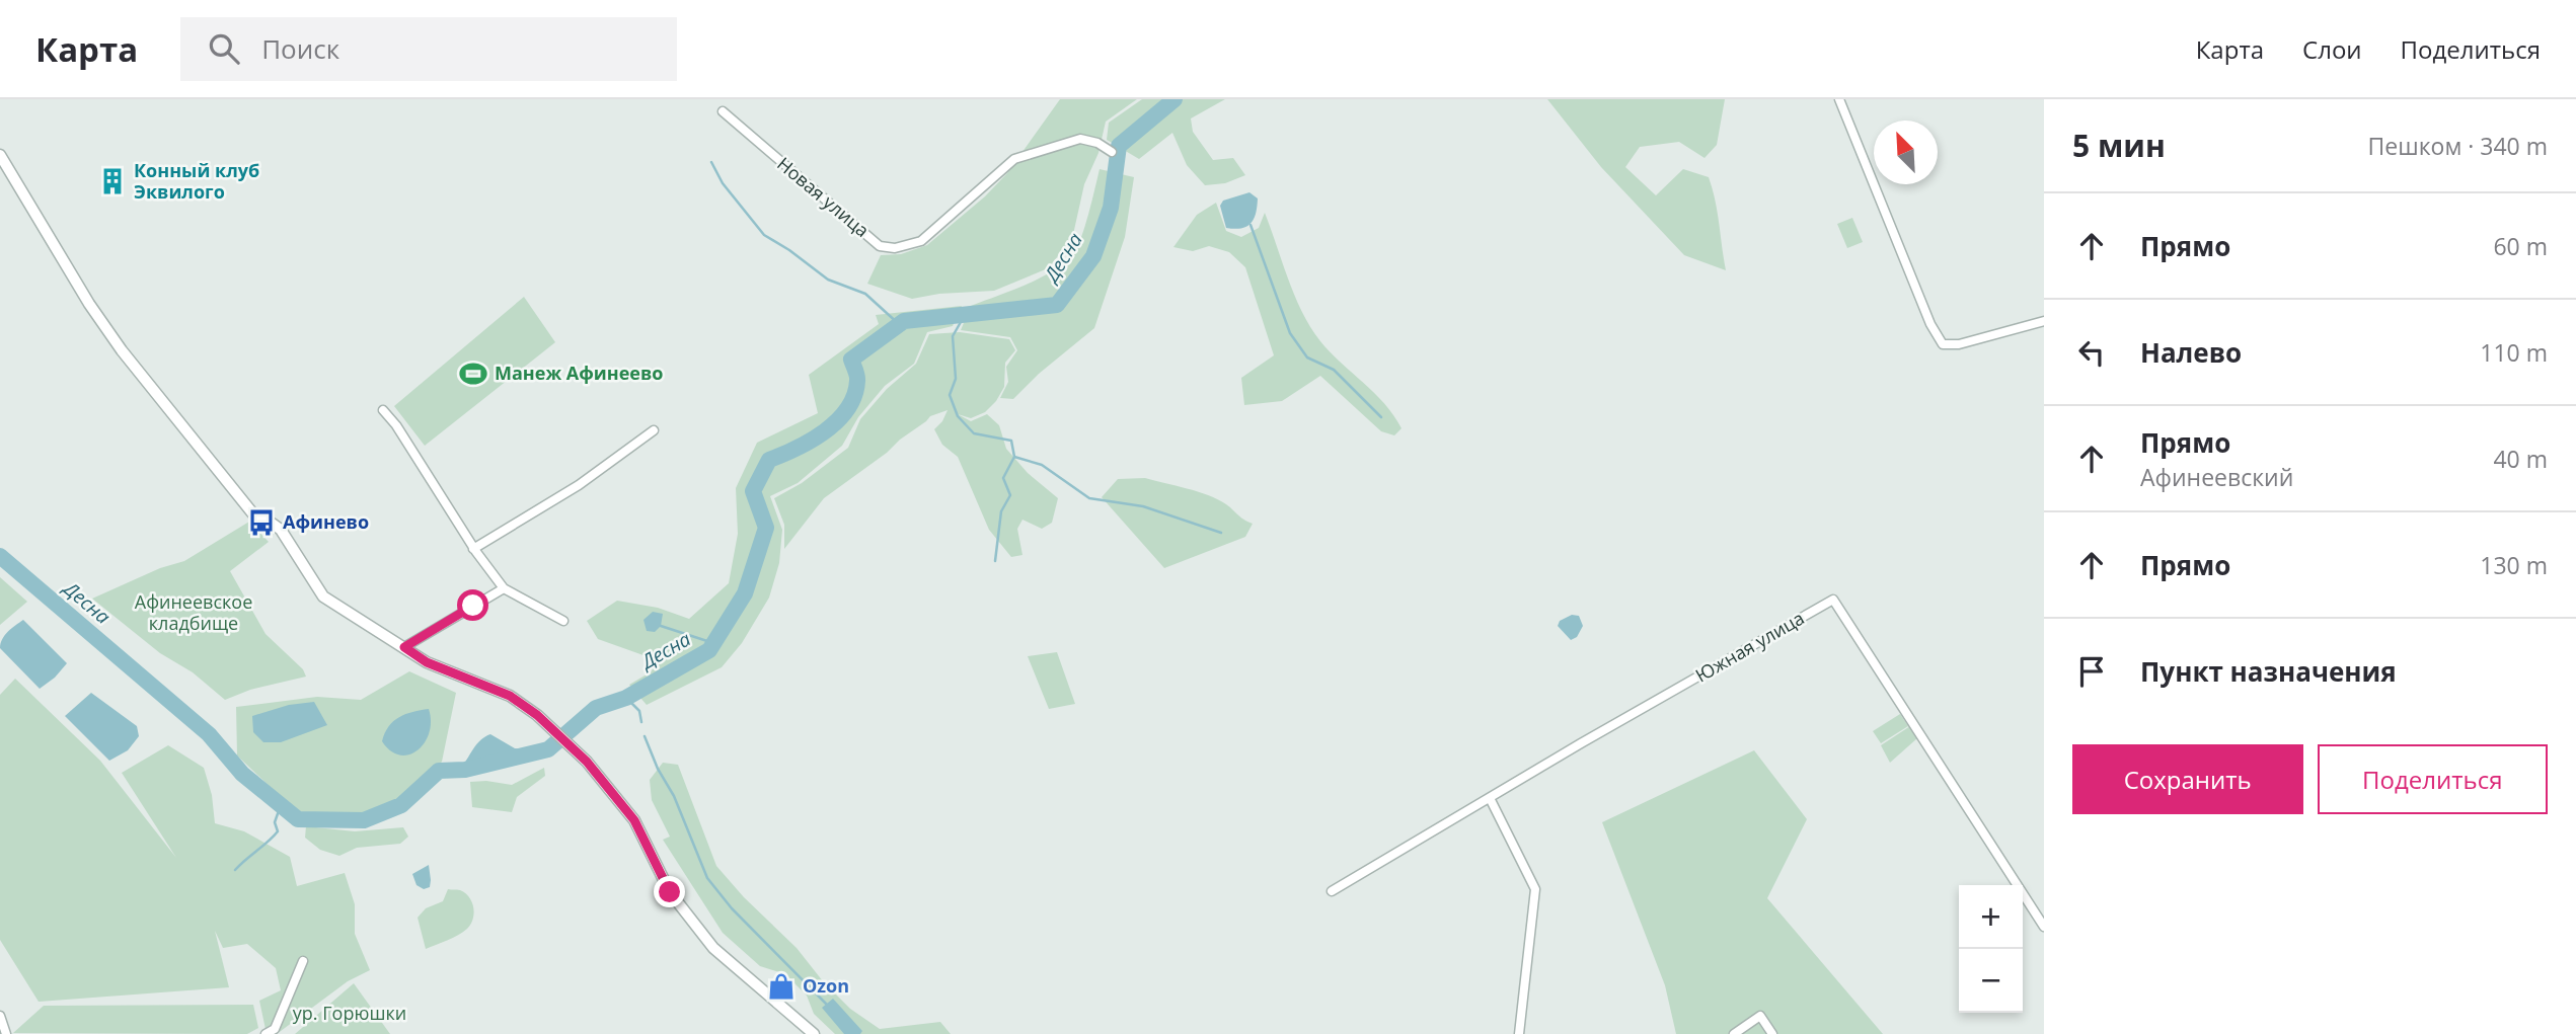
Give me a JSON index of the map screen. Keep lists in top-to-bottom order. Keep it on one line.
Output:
{"streets":{"street":["Новая улица","Южная улица"]},"water":["Десна"],"parks":["Афинеевское кладбище","ур. Горюшки"],"places":{"building":["Конный клуб Эквилого"],"sports":["Манеж Афинеево"],"bus stop":["Афинево"],"shop":["Ozon"]},"north":"top left","page":{"header":"Карта","search":"Поиск","nav":["Карта","Слои","Поделиться"],"heading":["5 мин","Пешком · 340 m"],"list":[["Прямо","60 m"],["Налево","110 m"],["Прямо","Афинеевский","40 m"],["Прямо","130 m"],"Пункт назначения"],"buttons":["Сохранить","Поделиться"],"map_buttons":["+","−"]}}
